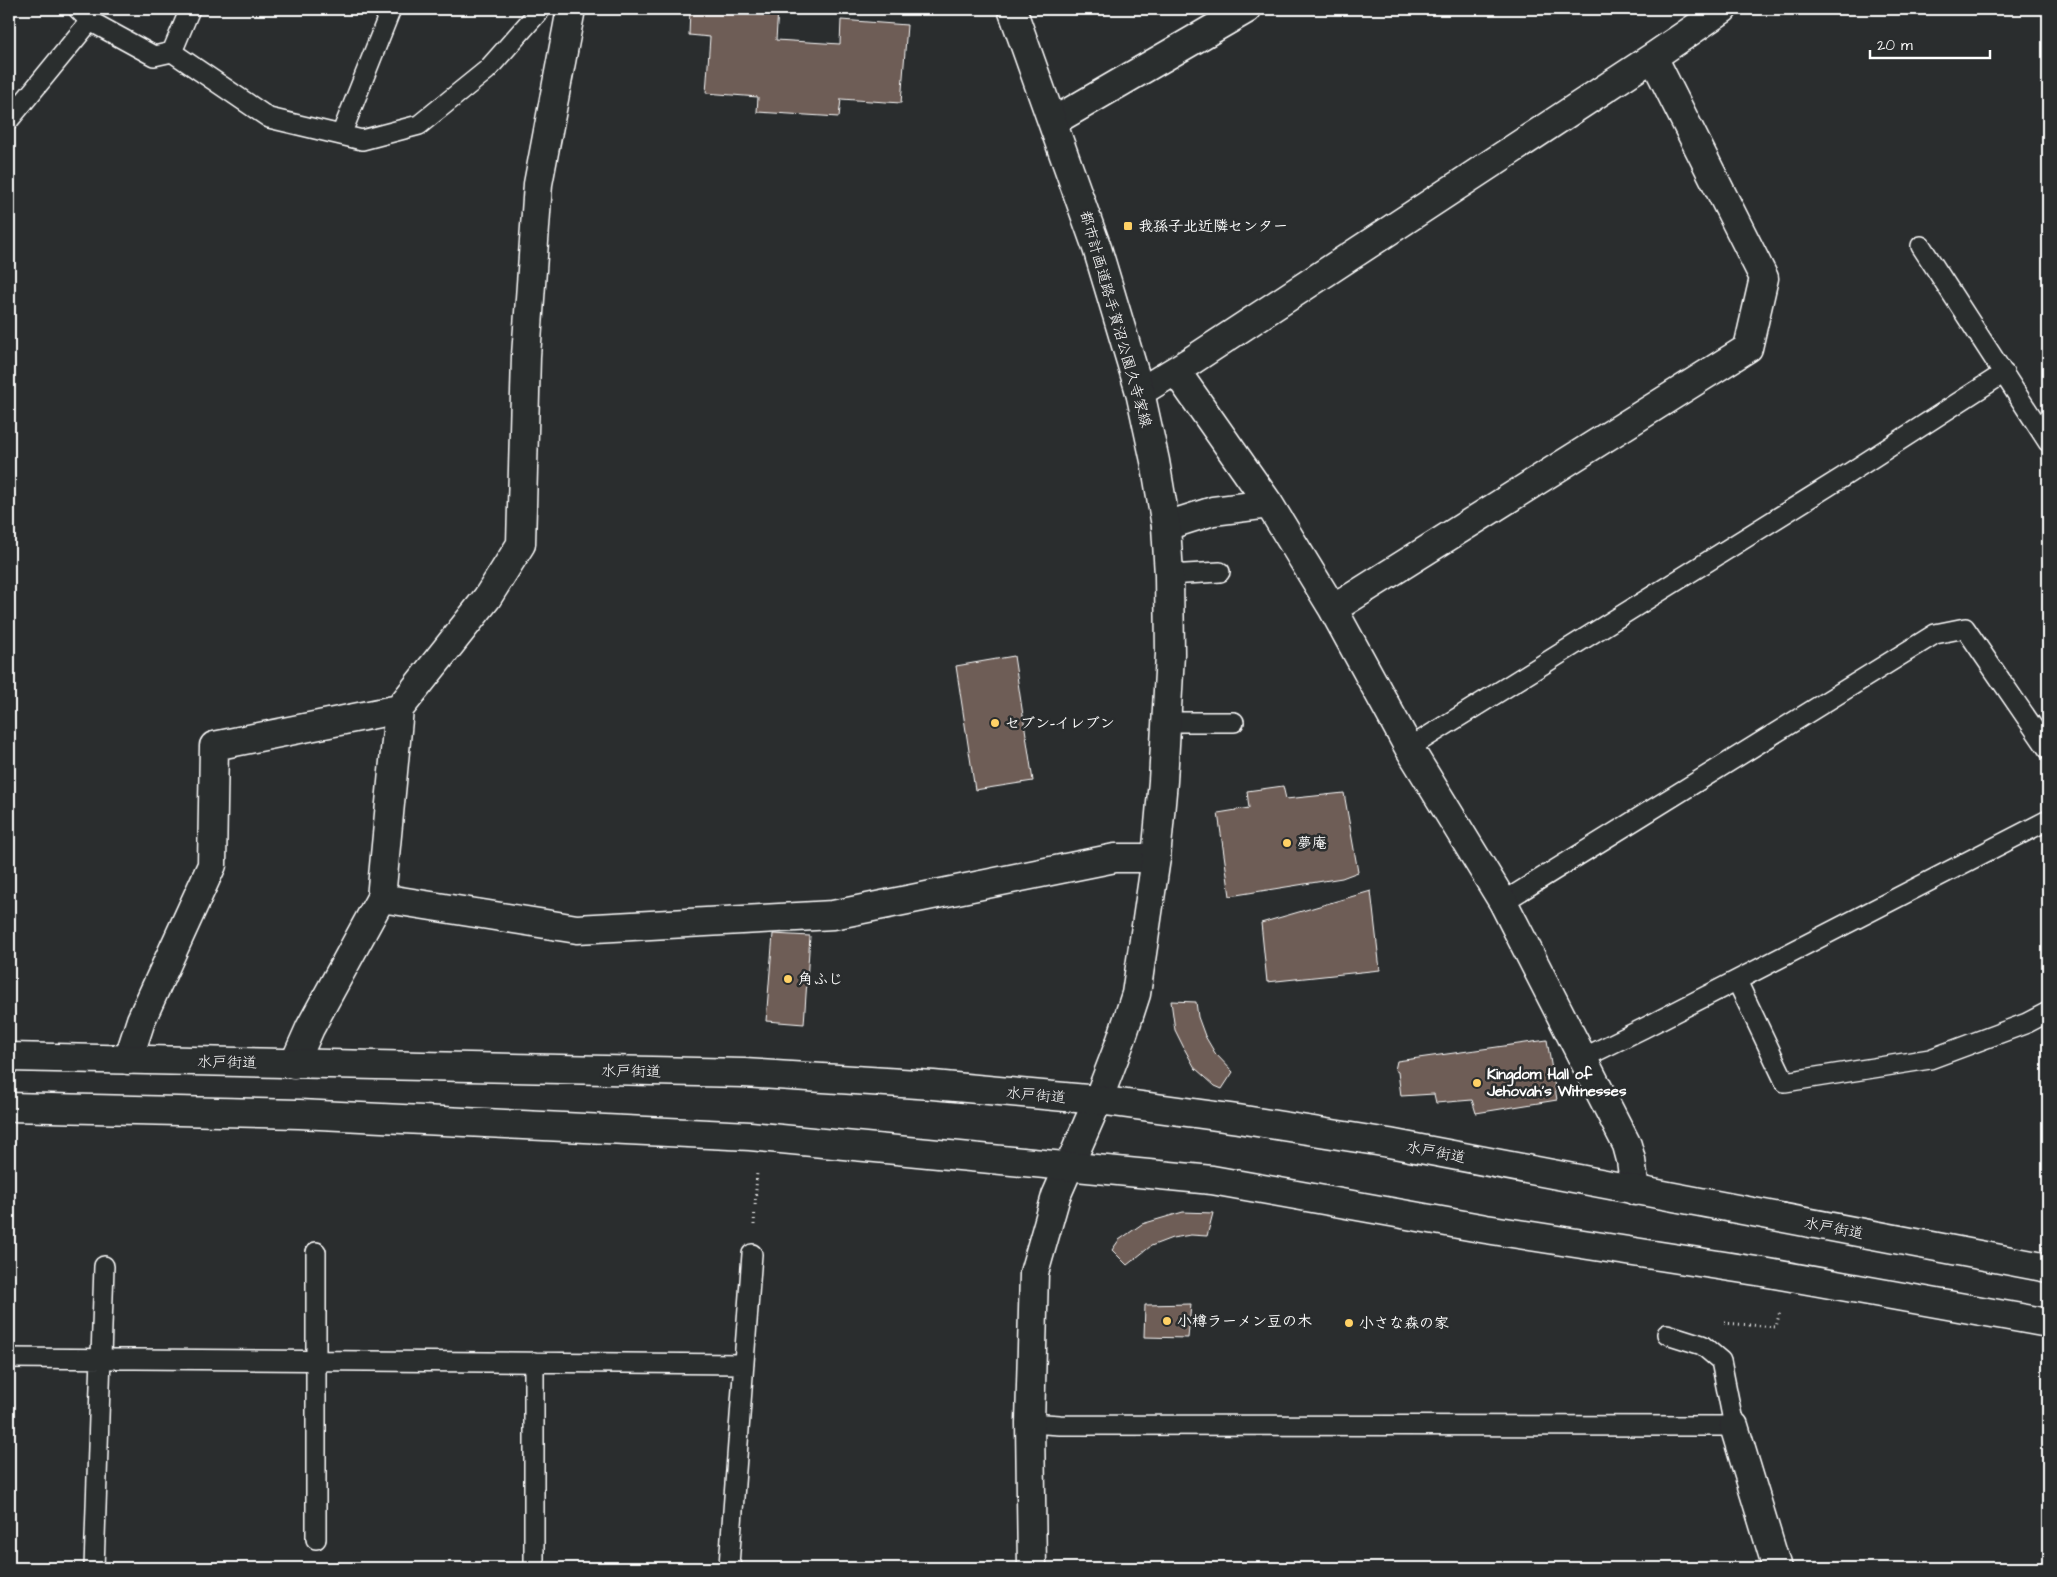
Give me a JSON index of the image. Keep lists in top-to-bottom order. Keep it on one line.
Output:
{"streets":{"main road":["都市計画道路手賀沼公園久寺家線","水戸街道"]},"crossings":[["都市計画道路手賀沼公園久寺家線","水戸街道"]],"places":{"transit":["我孫子北近隣センター"],"other":["セブン-イレブン","夢庵","角ふじ","Kingdom Hall of Jehovah's Witnesses","小樽ラーメン豆の木","小さな森の家"]},"scale_bar":"20 m"}
